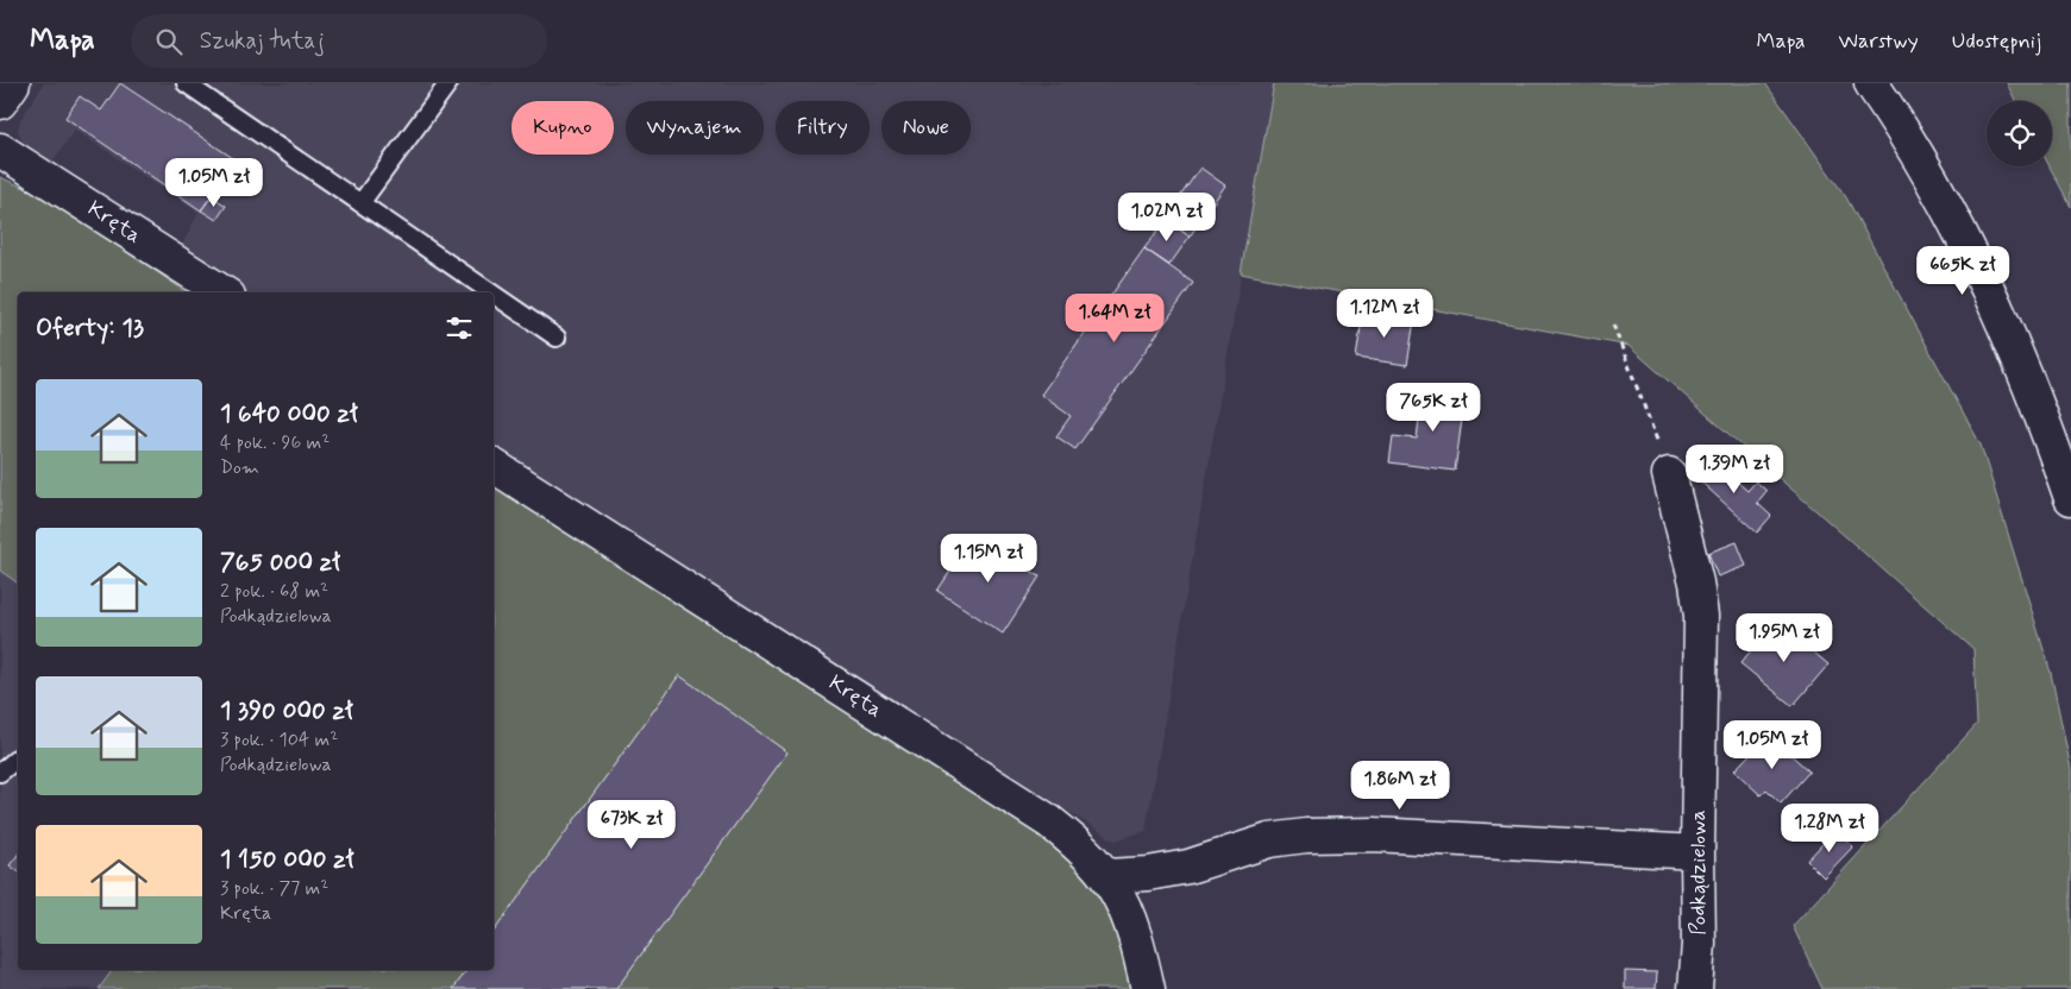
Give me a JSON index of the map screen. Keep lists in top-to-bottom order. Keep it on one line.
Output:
{"streets":{"street":["Kręta","Podkądzielowa"]},"page":{"header":"Mapa","search":"Szukaj tutaj","nav":["Mapa","Warstwy","Udostępnij"],"chip":["Kupno","Wynajem","Filtry","Nowe"],"price":["1.05M zł","1.02M zł","665K zł","1.12M zł","1.64M zł","765K zł","1.39M zł","1.15M zł","1.95M zł","1.05M zł","1.86M zł","673K zł","1.28M zł"],"heading":"Oferty: 13","list":[{"name":"1 640 000 zł","note":"4 pok. · 96 m² · Dom"},{"name":"765 000 zł","note":"2 pok. · 68 m² · Podkądzielowa"},{"name":"1 390 000 zł","note":"3 pok. · 104 m² · Podkądzielowa"},{"name":"1 150 000 zł","note":"3 pok. · 77 m² · Kręta"}]}}
